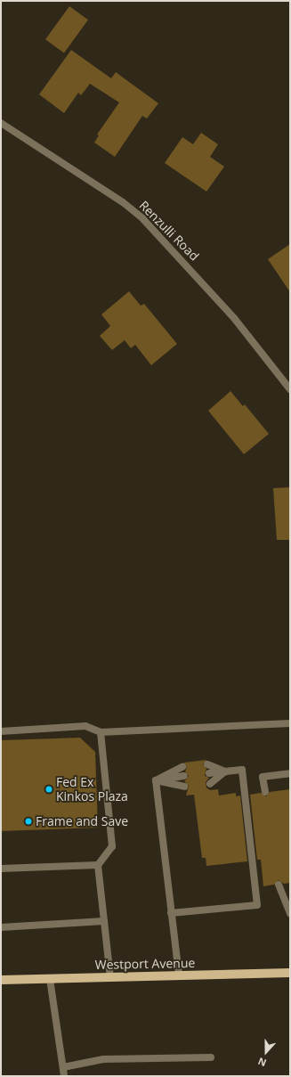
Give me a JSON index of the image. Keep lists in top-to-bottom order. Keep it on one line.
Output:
{"streets":{"main road":["Westport Avenue"],"street":["Renzulli Road"]},"places":["Fed Ex Kinkos Plaza","Frame and Save"],"north":"bottom"}
